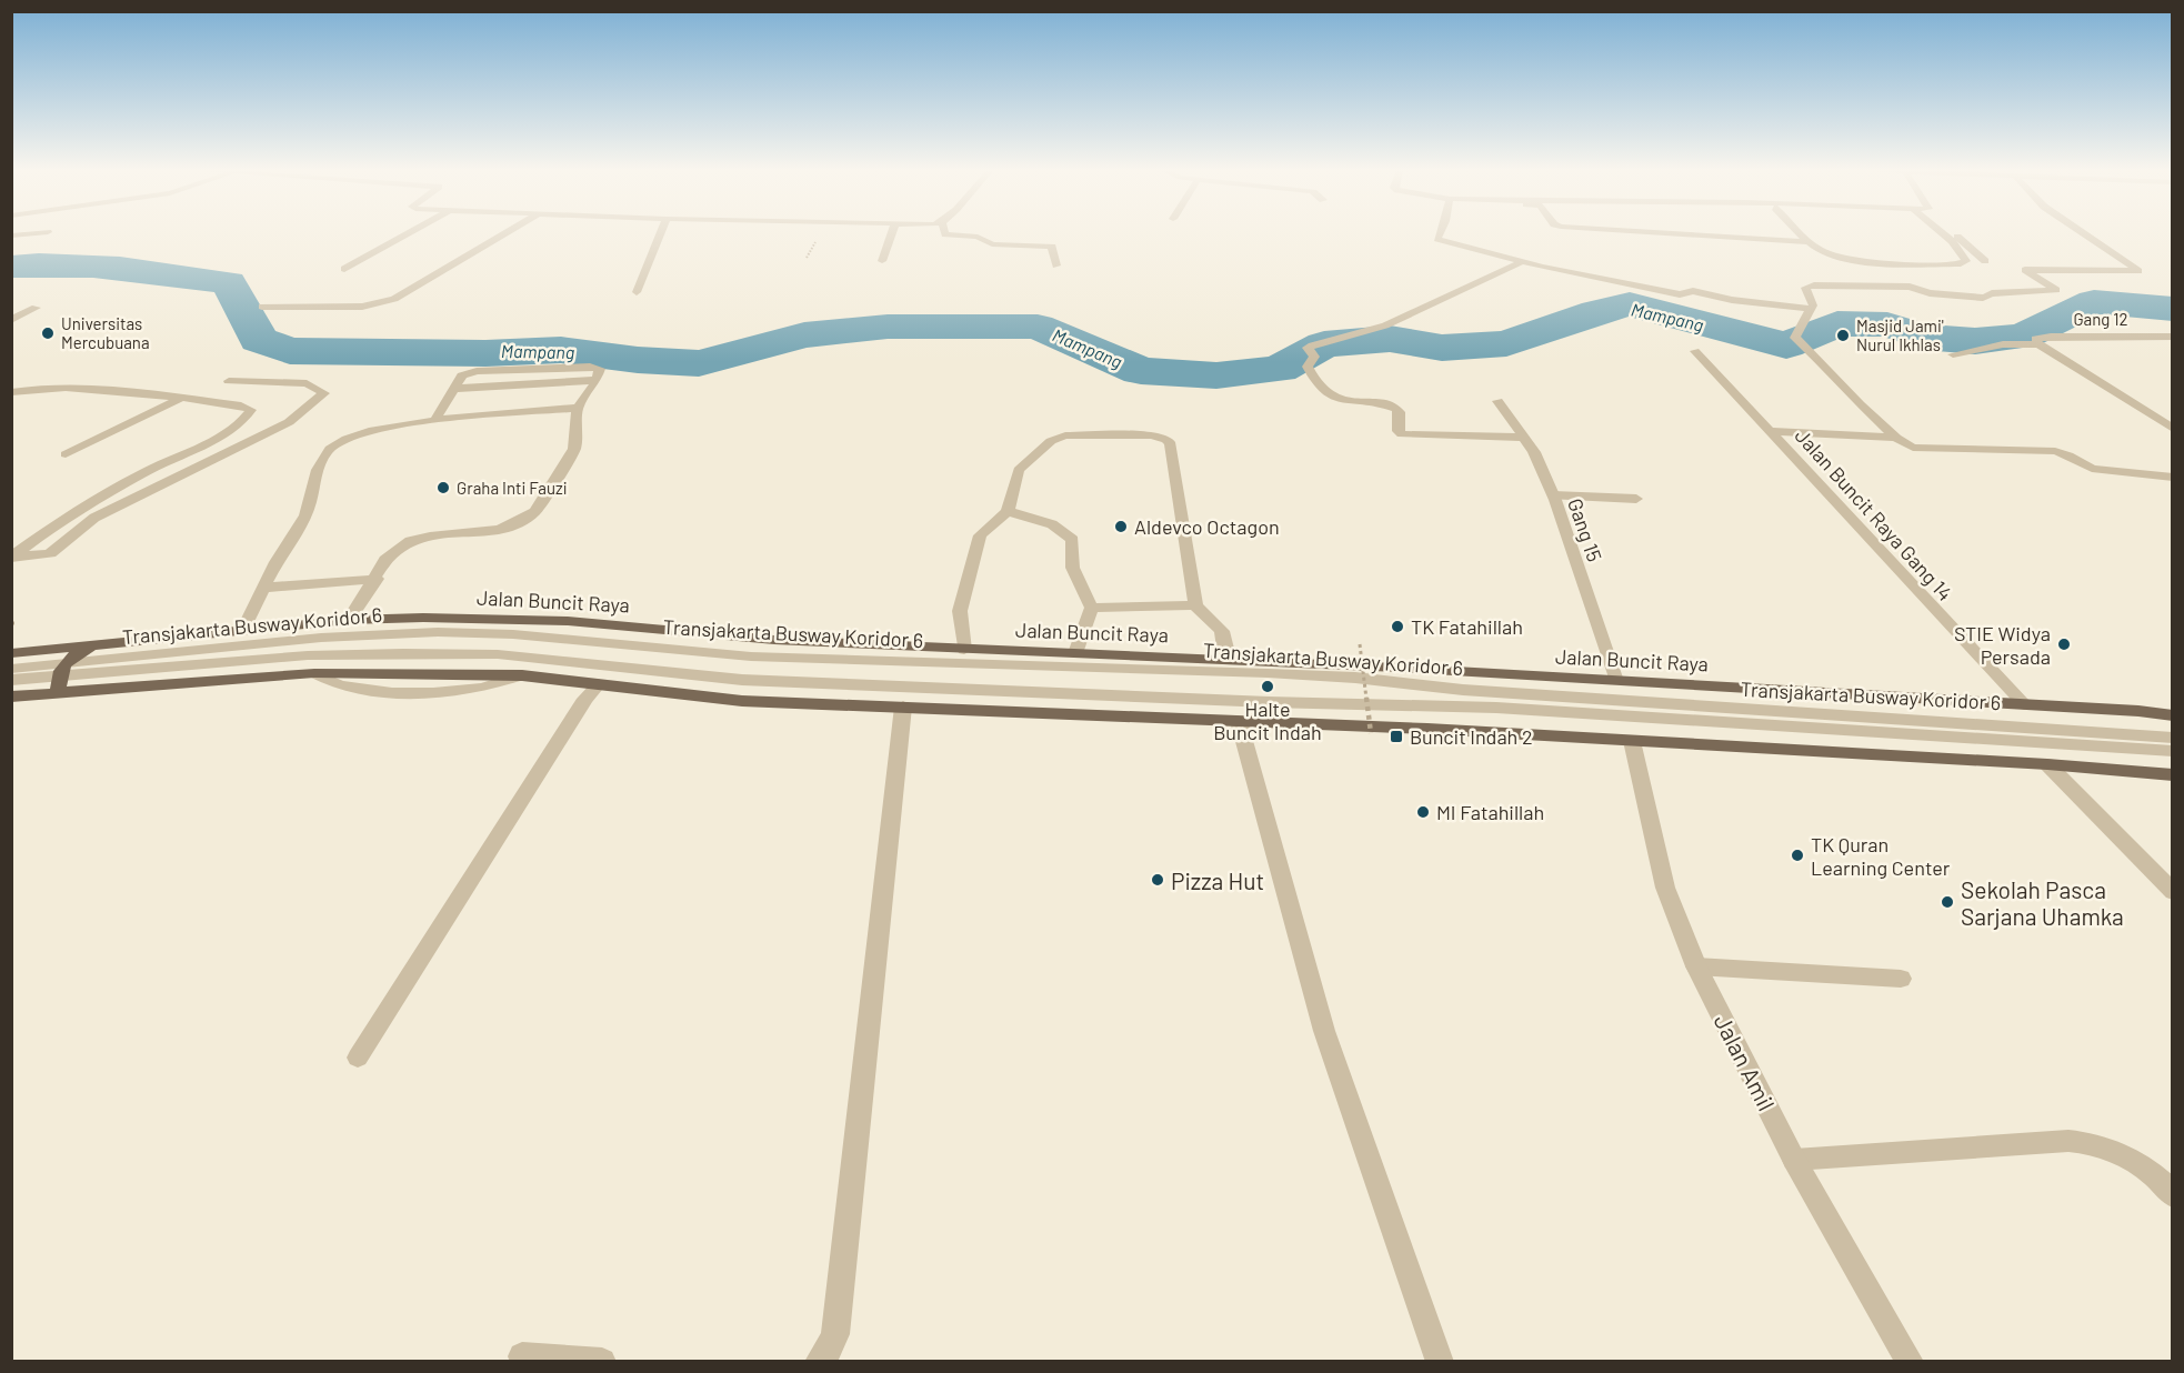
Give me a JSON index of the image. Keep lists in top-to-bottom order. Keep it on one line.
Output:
{"streets":{"main road":["Jalan Buncit Raya"],"street":["Gang 12","Jalan Buncit Raya Gang 14","Gang 15","Transjakarta Busway Koridor 6","Jalan Amil"]},"crossings":[["Jalan Buncit Raya Gang 14","Jalan Buncit Raya"],["Gang 15","Jalan Buncit Raya"]],"water":["Mampang"],"places":{"other":["Universitas Mercubuana","Masjid Jami' Nurul Ikhlas","Graha Inti Fauzi","Aldevco Octagon","TK Fatahillah","STIE Widya Persada","Halte Buncit Indah","MI Fatahillah","TK Quran Learning Center","Pizza Hut","Sekolah Pasca Sarjana Uhamka"],"transit":["Buncit Indah 2"]}}
